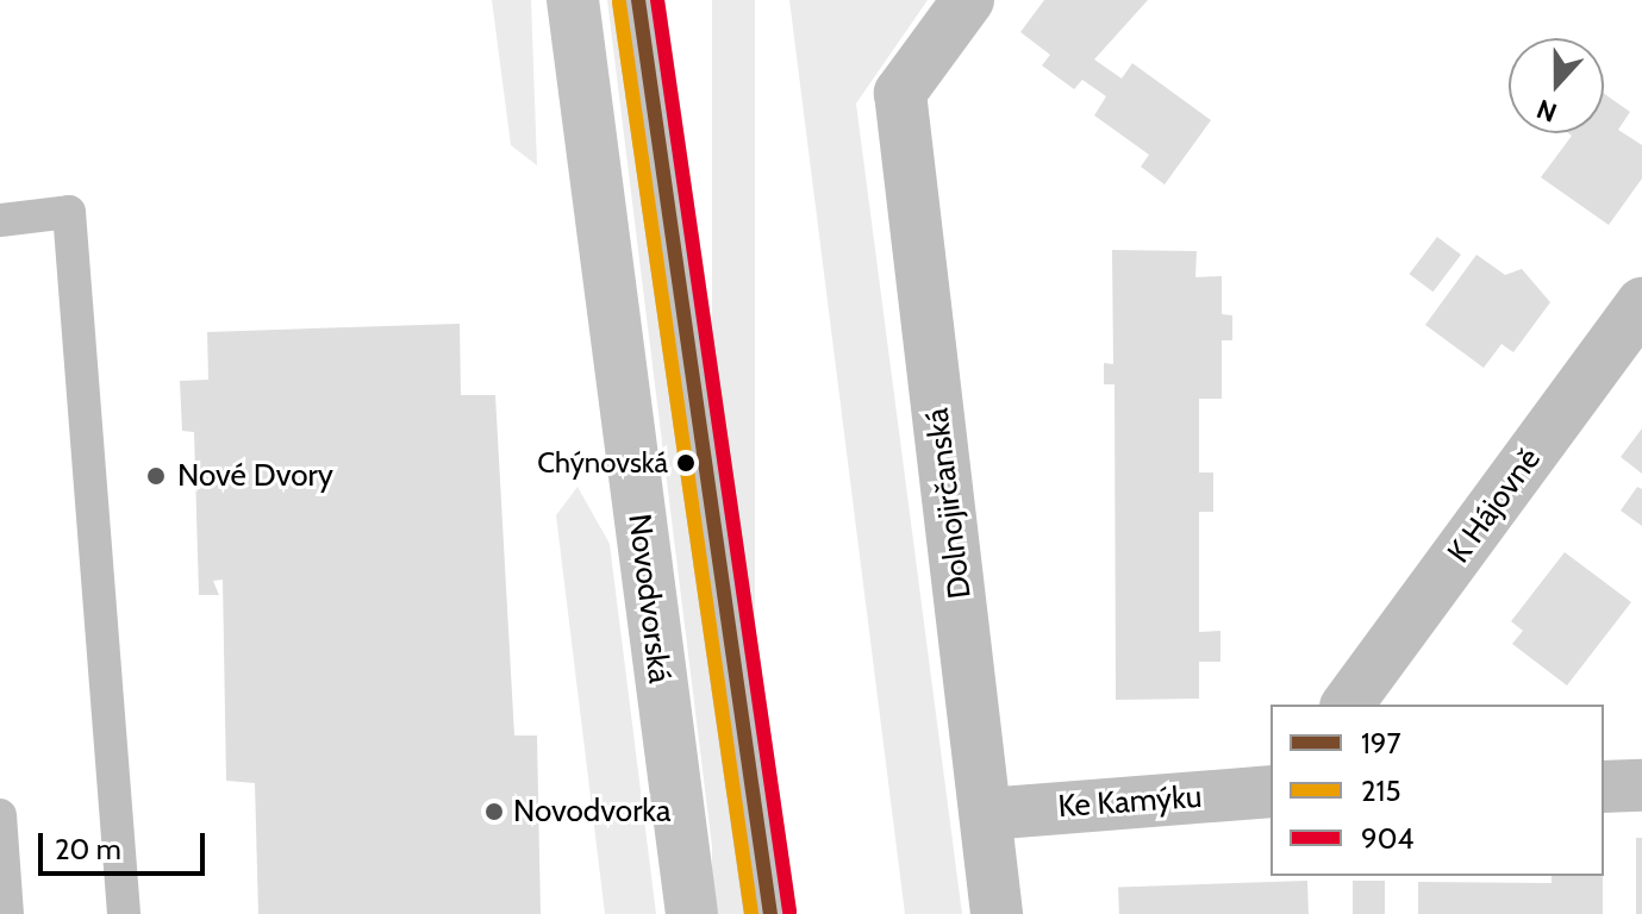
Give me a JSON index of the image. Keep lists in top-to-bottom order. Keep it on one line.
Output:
{"streets":{"main road":["Novodvorská"],"street":["Dolnojirčanská","K Hájovně","Ke Kamýku"]},"crossings":[["Dolnojirčanská","Ke Kamýku"]],"places":["Chýnovská","Nové Dvory","Novodvorka"],"lines":["transit line 197","transit line 904","transit line 215"],"legend":["197","215","904"],"scale_bar":"20 m","north":"bottom"}
